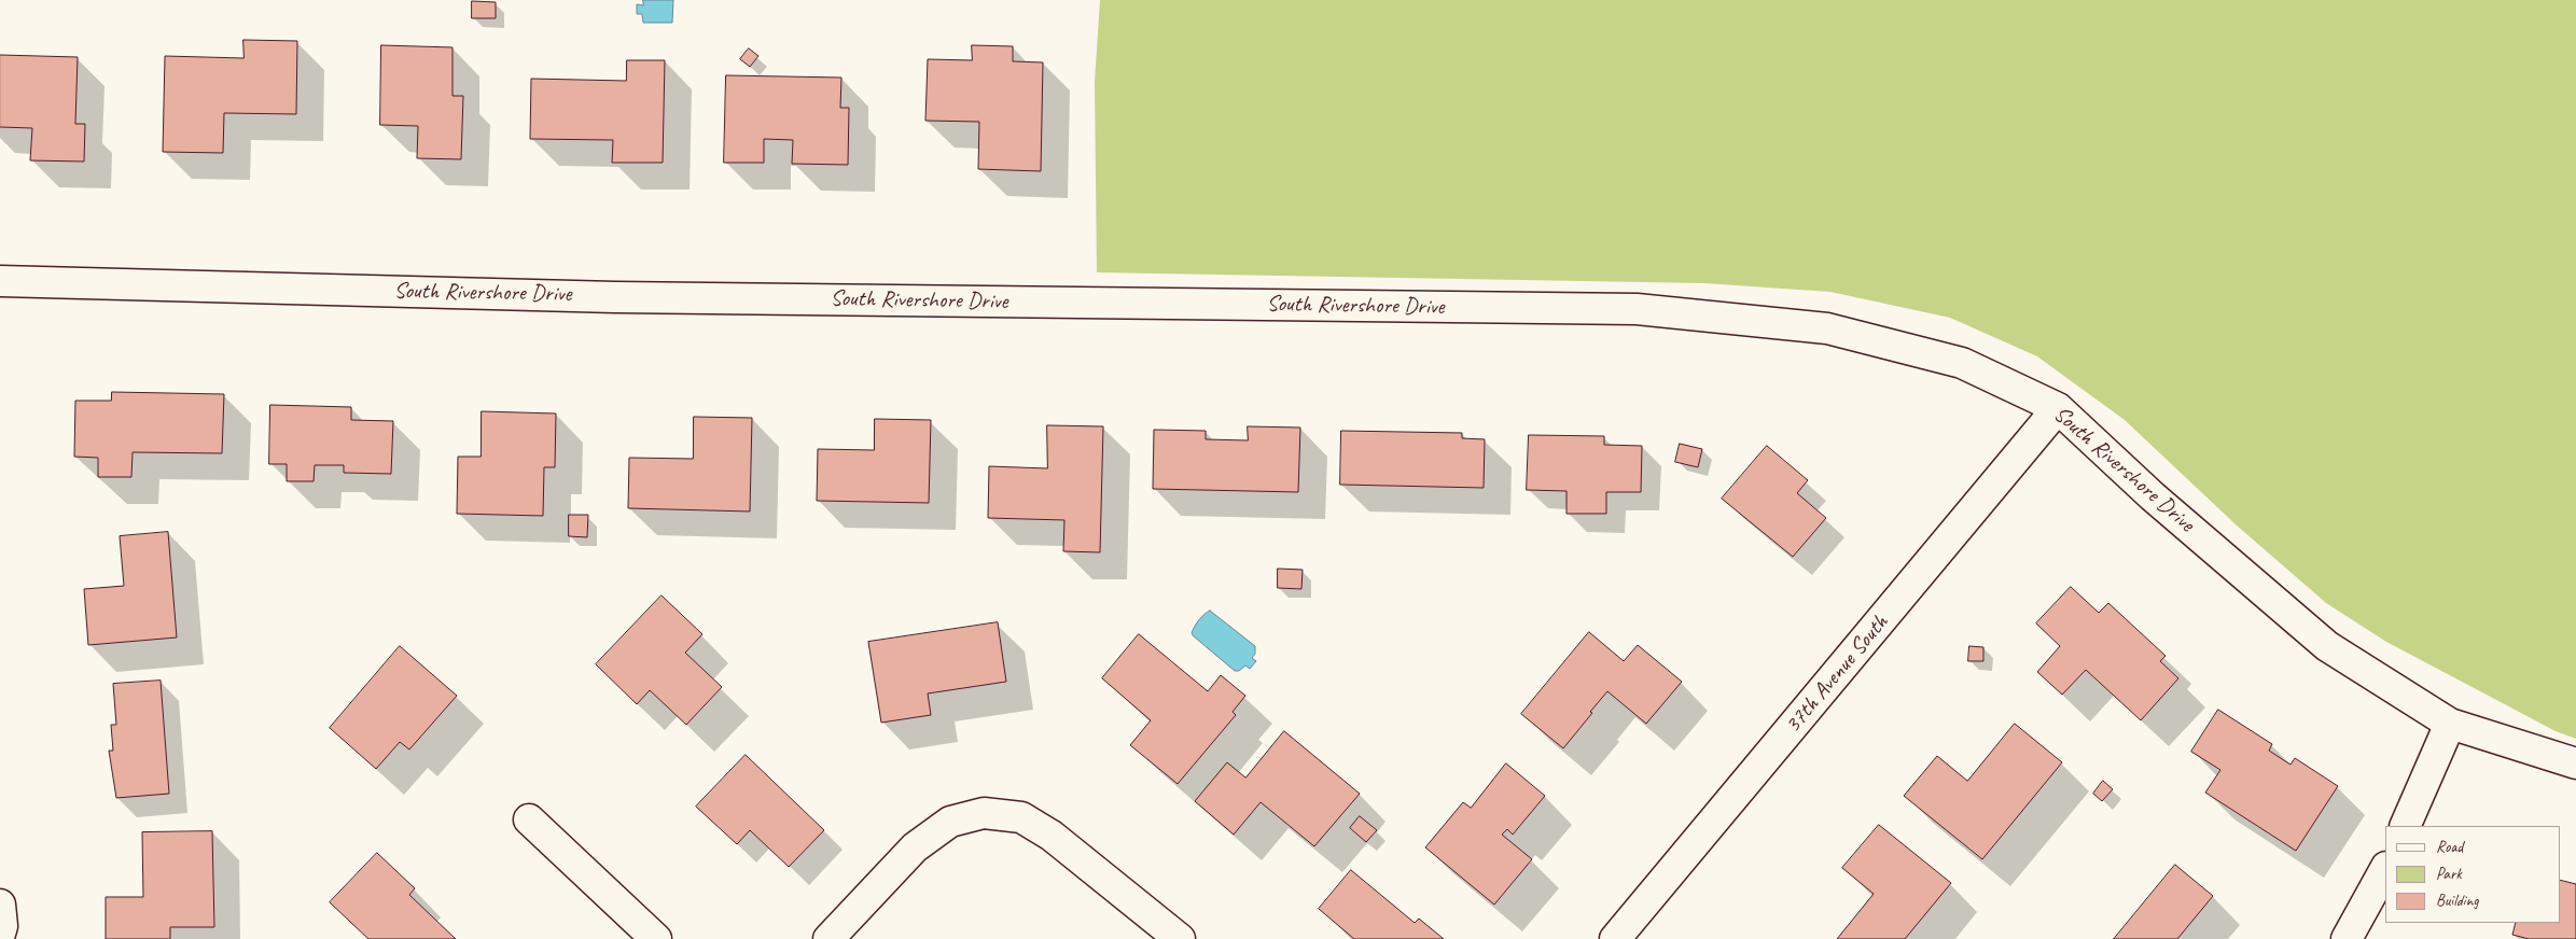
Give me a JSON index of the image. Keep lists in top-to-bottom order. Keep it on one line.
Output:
{"streets":{"street":["South Rivershore Drive","37th Avenue South"]},"crossings":[["South Rivershore Drive","37th Avenue South"]],"legend":["Road","Park","Building"]}
